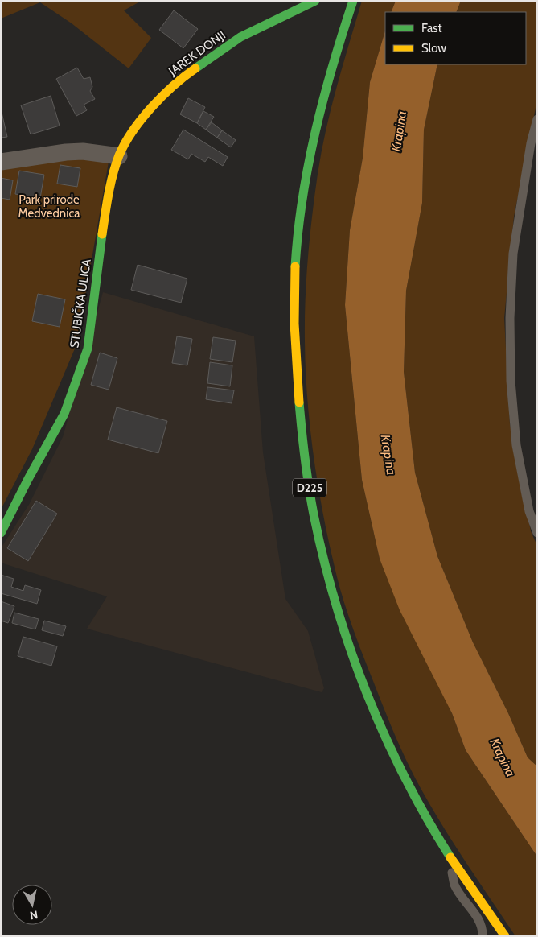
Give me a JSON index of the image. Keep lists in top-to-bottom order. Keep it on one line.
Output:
{"streets":{"main road":["JAREK DONJI","STUBIČKA ULICA","D225"]},"crossings":[["JAREK DONJI","STUBIČKA ULICA"]],"water":["Krapina"],"parks":["Park prirode Medvednica"],"legend":["Fast","Slow"],"north":"bottom"}
